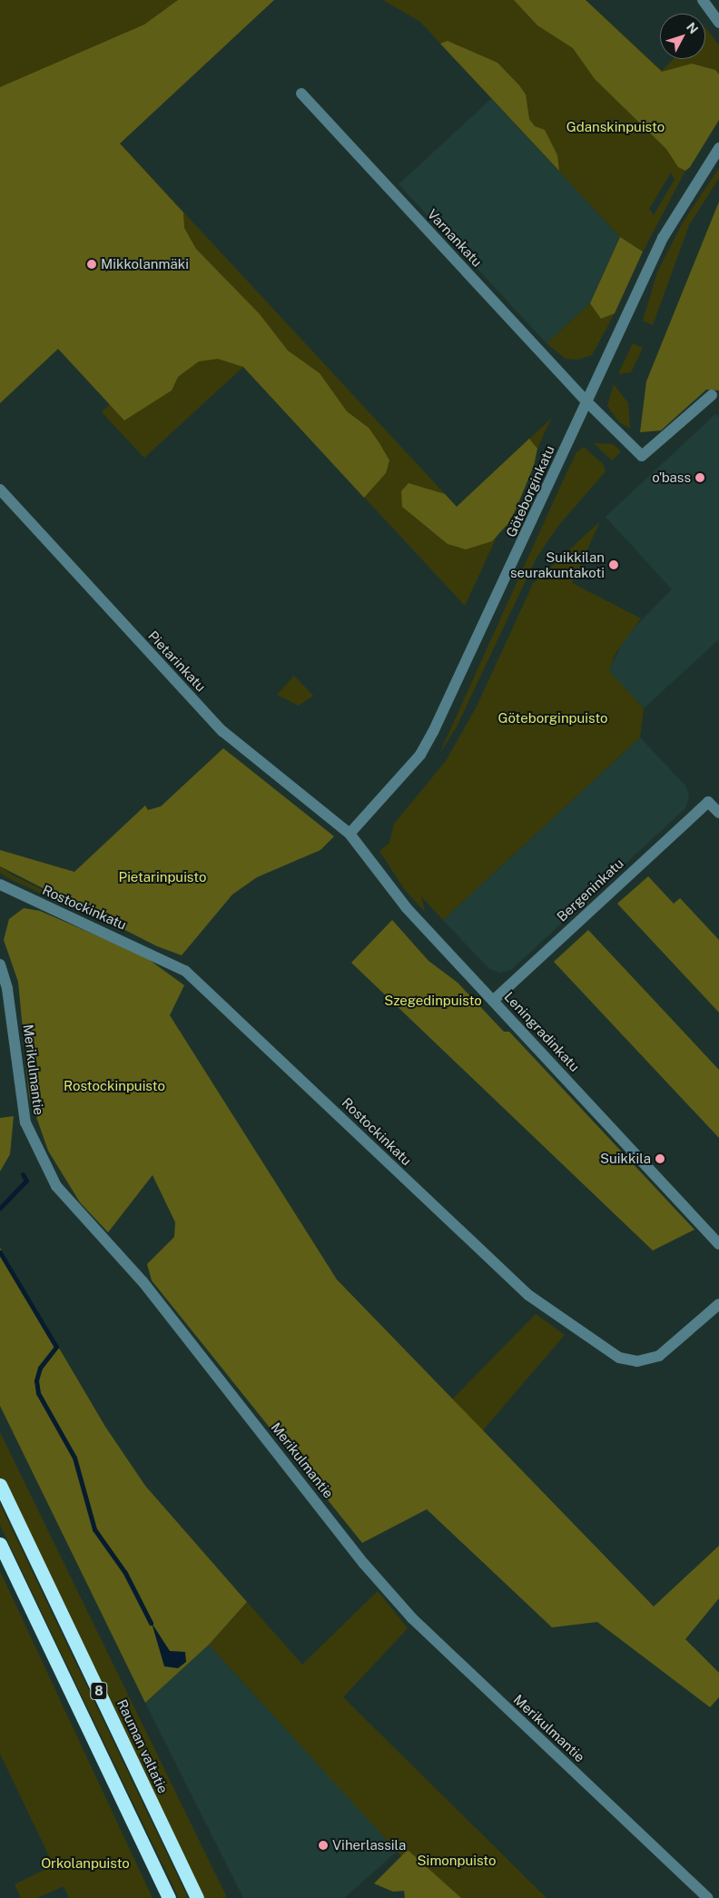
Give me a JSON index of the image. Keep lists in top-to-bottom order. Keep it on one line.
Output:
{"streets":{"highway":["8","Rauman valtatie"],"street":["Varnankatu","Göteborginkatu","Pietarinkatu","Bergeninkatu","Rostockinkatu","Leningradinkatu","Merikulmantie"]},"crossings":[["Varnankatu","Göteborginkatu"],["Göteborginkatu","Pietarinkatu"],["Göteborginkatu","Leningradinkatu"],["Pietarinkatu","Leningradinkatu"],["Bergeninkatu","Leningradinkatu"]],"parks":["Gdanskinpuisto","Göteborginpuisto","Pietarinpuisto","Szegedinpuisto","Rostockinpuisto","Simonpuisto","Orkolanpuisto"],"places":["Mikkolanmäki","o'bass","Suikkilan seurakuntakoti","Suikkila","Viherlassila"],"north":"top right"}
